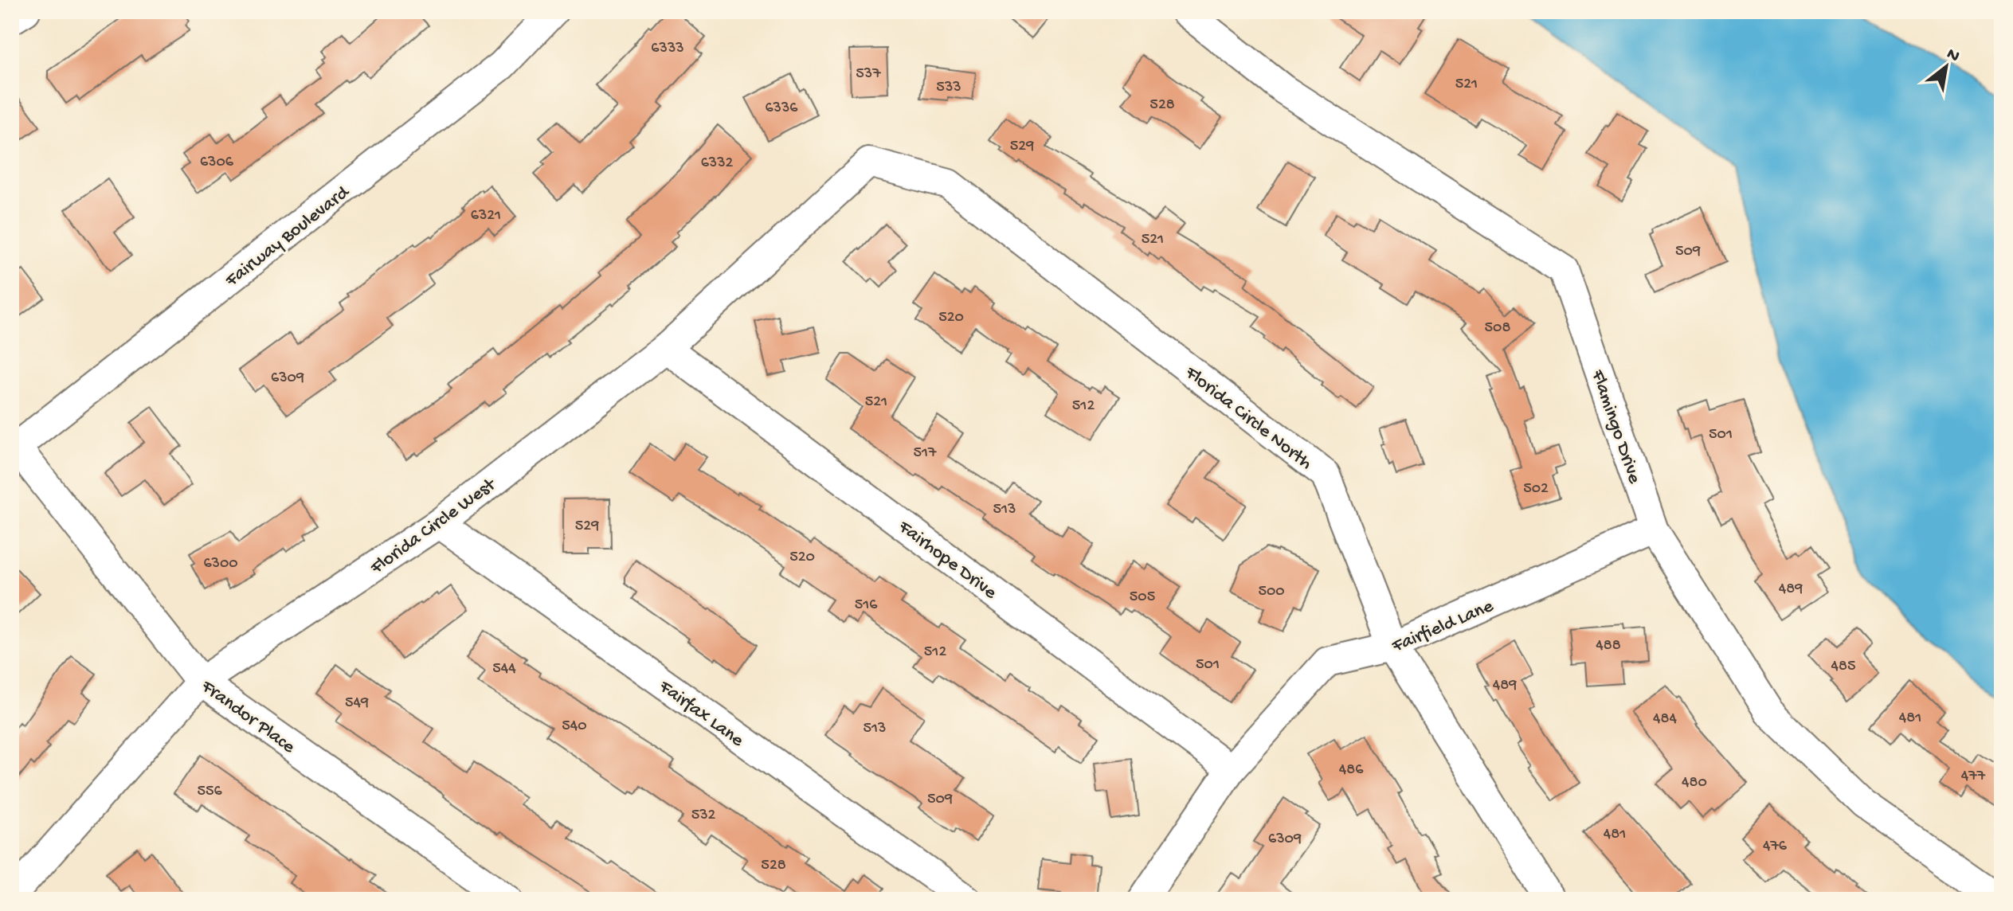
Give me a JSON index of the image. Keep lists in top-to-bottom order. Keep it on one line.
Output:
{"streets":{"street":["Fairway Boulevard","Florida Circle North","Flamingo Drive","Florida Circle West","Fairhope Drive","Fairfield Lane","Fairfax Lane","Frandor Place"]},"crossings":[["Fairway Boulevard","Frandor Place"],["Florida Circle North","Florida Circle West"],["Florida Circle North","Fairfield Lane"],["Flamingo Drive","Fairfield Lane"],["Florida Circle West","Fairhope Drive"],["Florida Circle West","Fairfax Lane"],["Florida Circle West","Frandor Place"],["Fairhope Drive","Fairfield Lane"]],"house_numbers":["6333","537","521","533","528","6336","529","6306","6332","6321","521","509","520","508","6309","521","512","501","517","502","513","529","520","6300","489","500","505","516","488","512","501","485","544","489","549","481","484","540","513","486","477","480","556","509","532","481","6309","476","528"],"north":"top right"}
